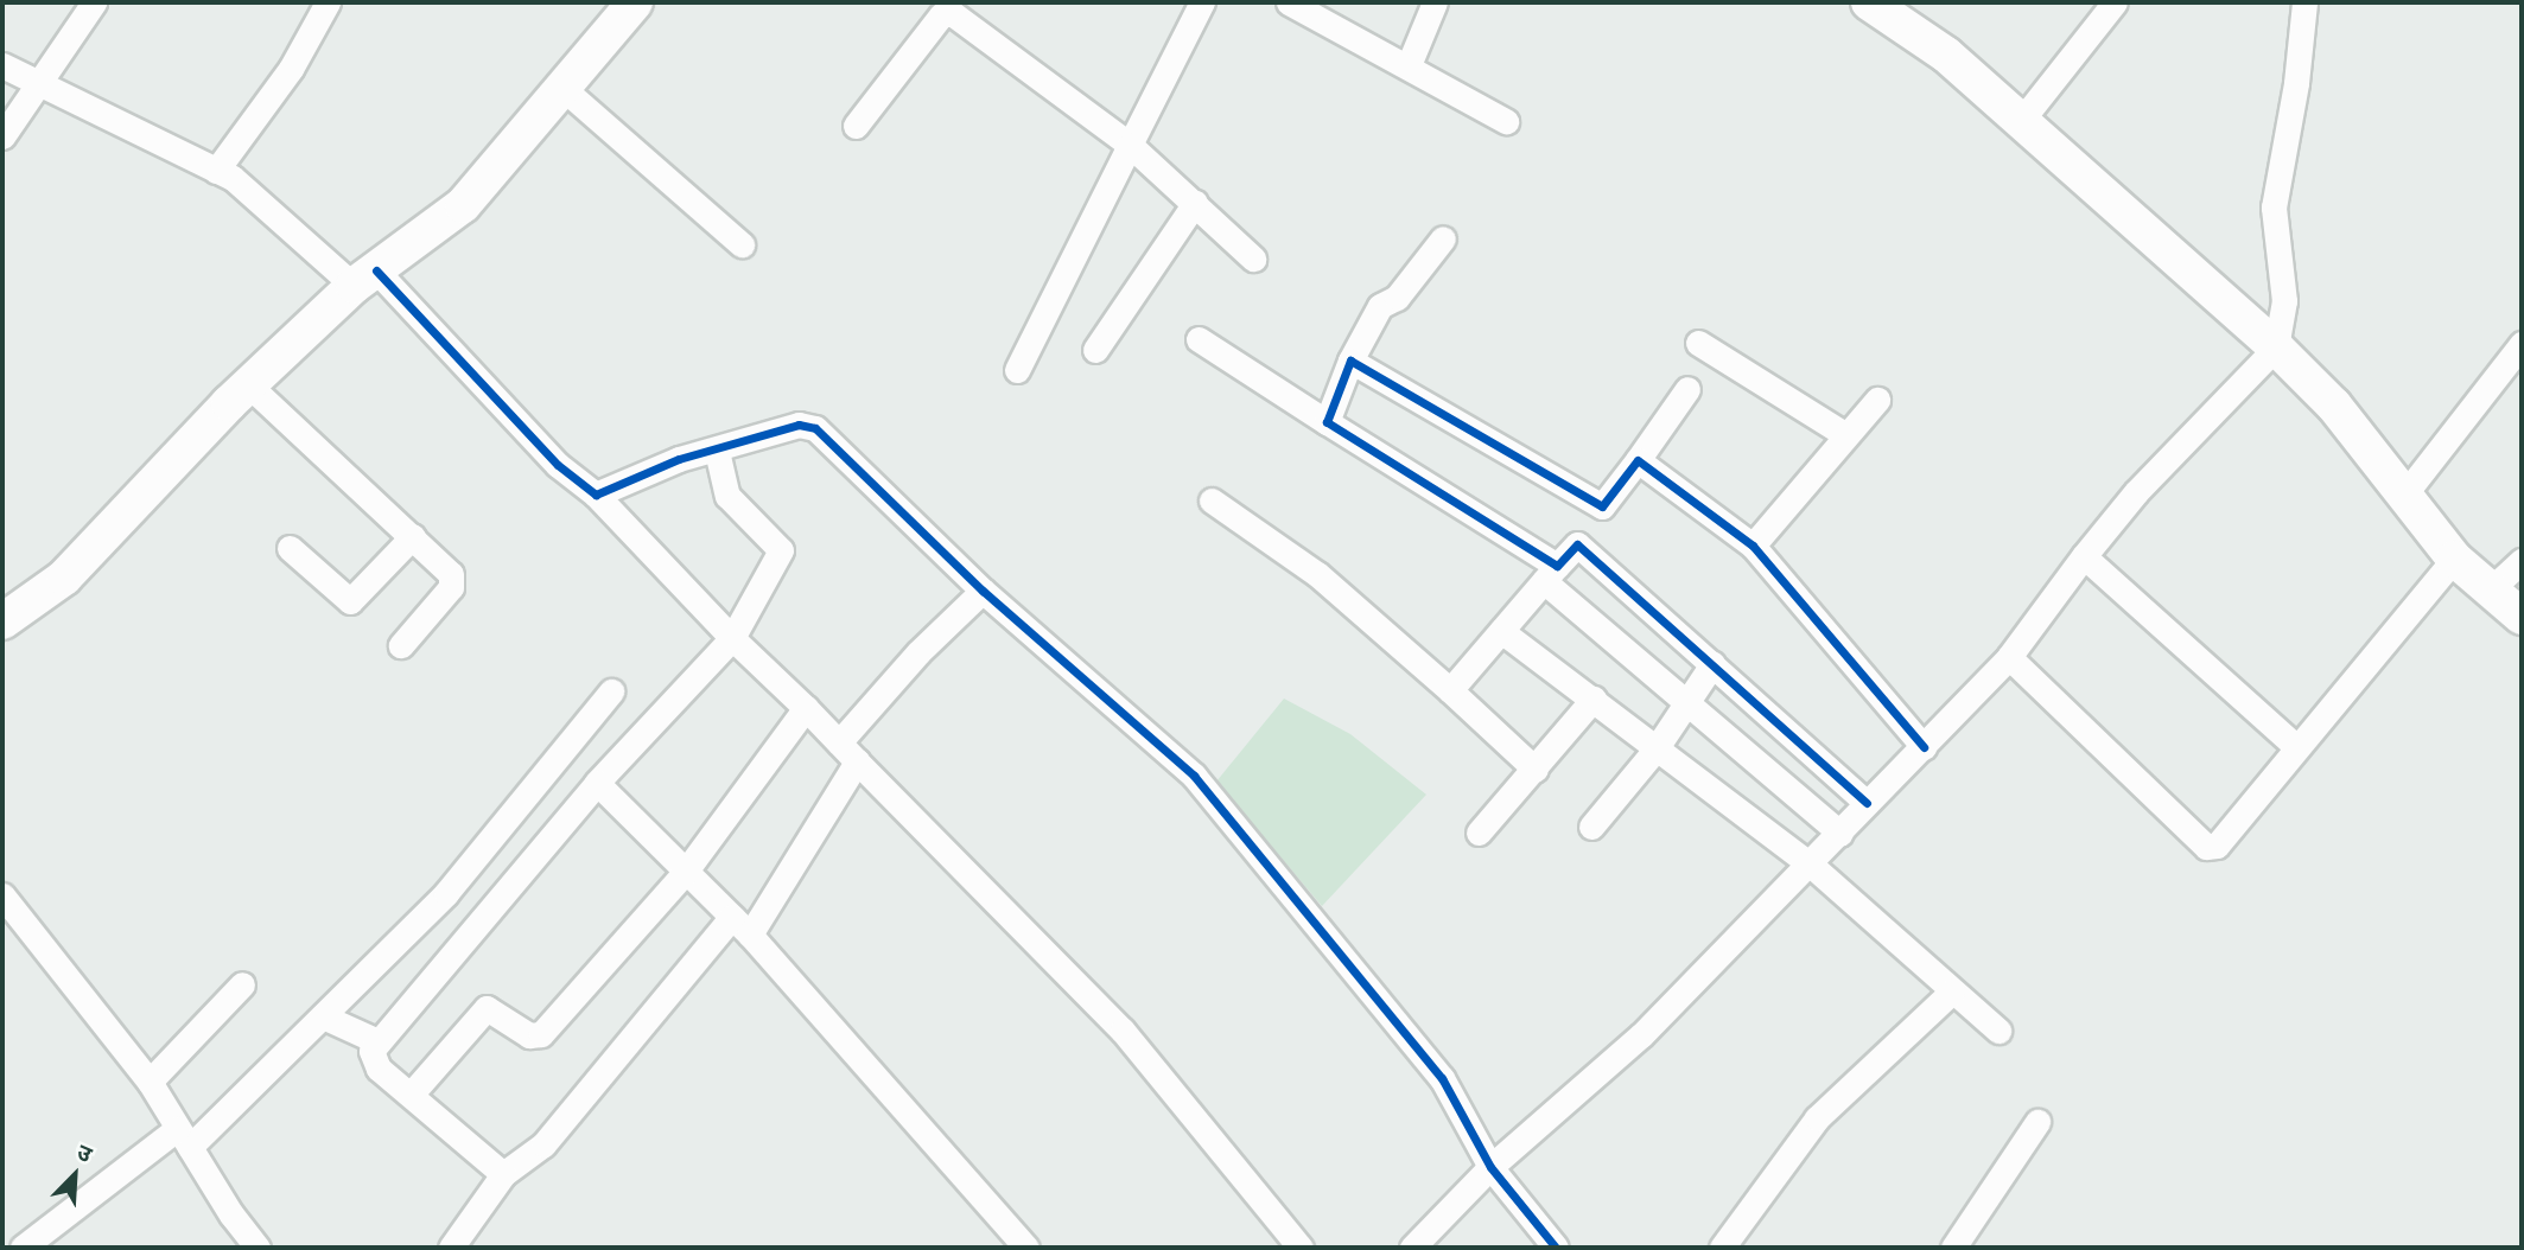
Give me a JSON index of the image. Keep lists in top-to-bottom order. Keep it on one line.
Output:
{"north":"top right"}
